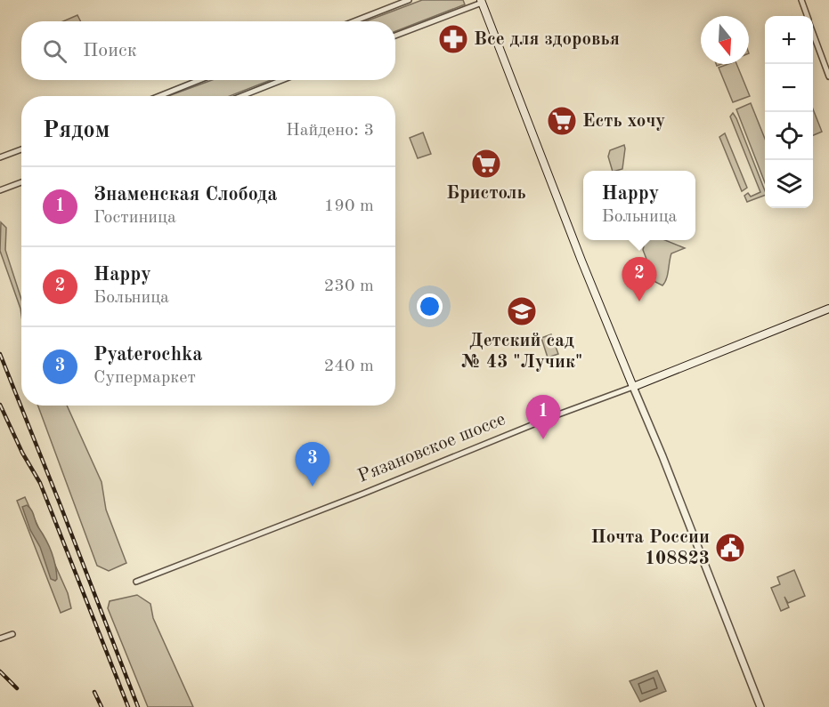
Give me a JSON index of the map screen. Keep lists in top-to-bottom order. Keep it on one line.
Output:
{"streets":{"main road":["Рязановское шоссе"]},"places":{"pharmacy":["Все для здоровья"],"supermarket":["Есть хочу","Бристоль"],"school or university":["Детский сад № 43 \"Лучик\""],"public building":["Почта России 108823"]},"north":"bottom","page":{"map_buttons":["+","−"],"search":"Поиск","heading":["Рядом","Найдено: 3"],"list":[{"mark":"1","name":"Знаменская Слобода","note":"Гостиница","value":"190 m"},{"mark":"2","name":"Happy","note":"Больница","value":"230 m"},{"mark":"3","name":"Pyaterochka","note":"Супермаркет","value":"240 m"}],"popup":["Happy","Больница"],"pins":["2","1","3"]}}
